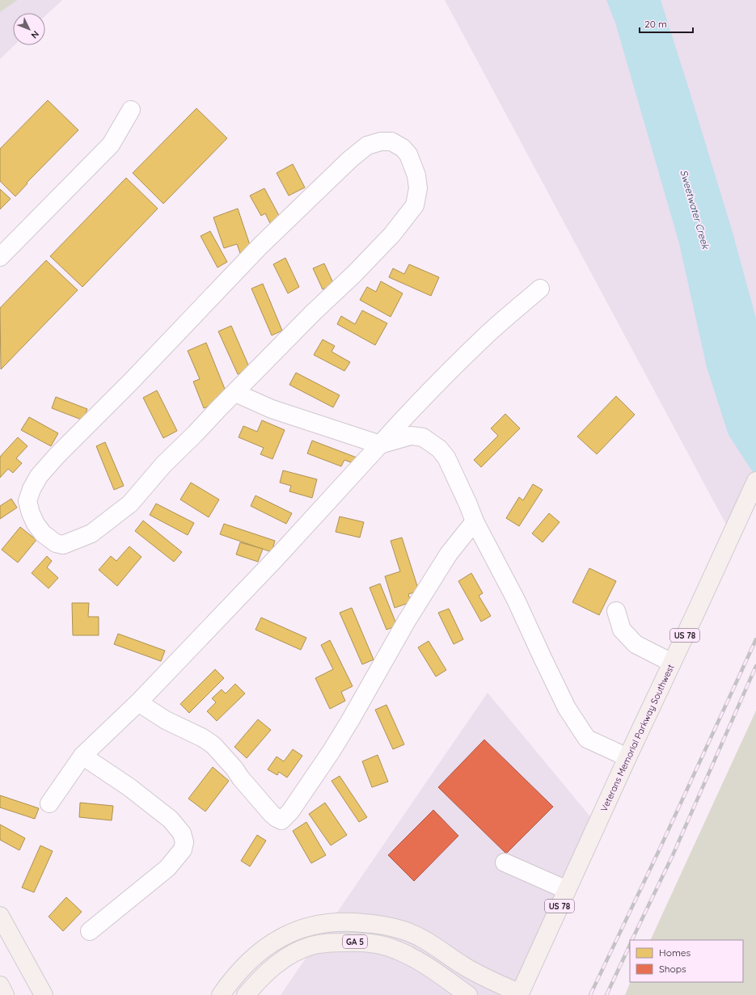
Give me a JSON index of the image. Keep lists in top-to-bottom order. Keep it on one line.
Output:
{"streets":{"main road":["US 78","Veterans Memorial Parkway Southwest","GA 5"]},"water":["Sweetwater Creek"],"legend":["Homes","Shops"],"scale_bar":"20 m","north":"bottom right"}
